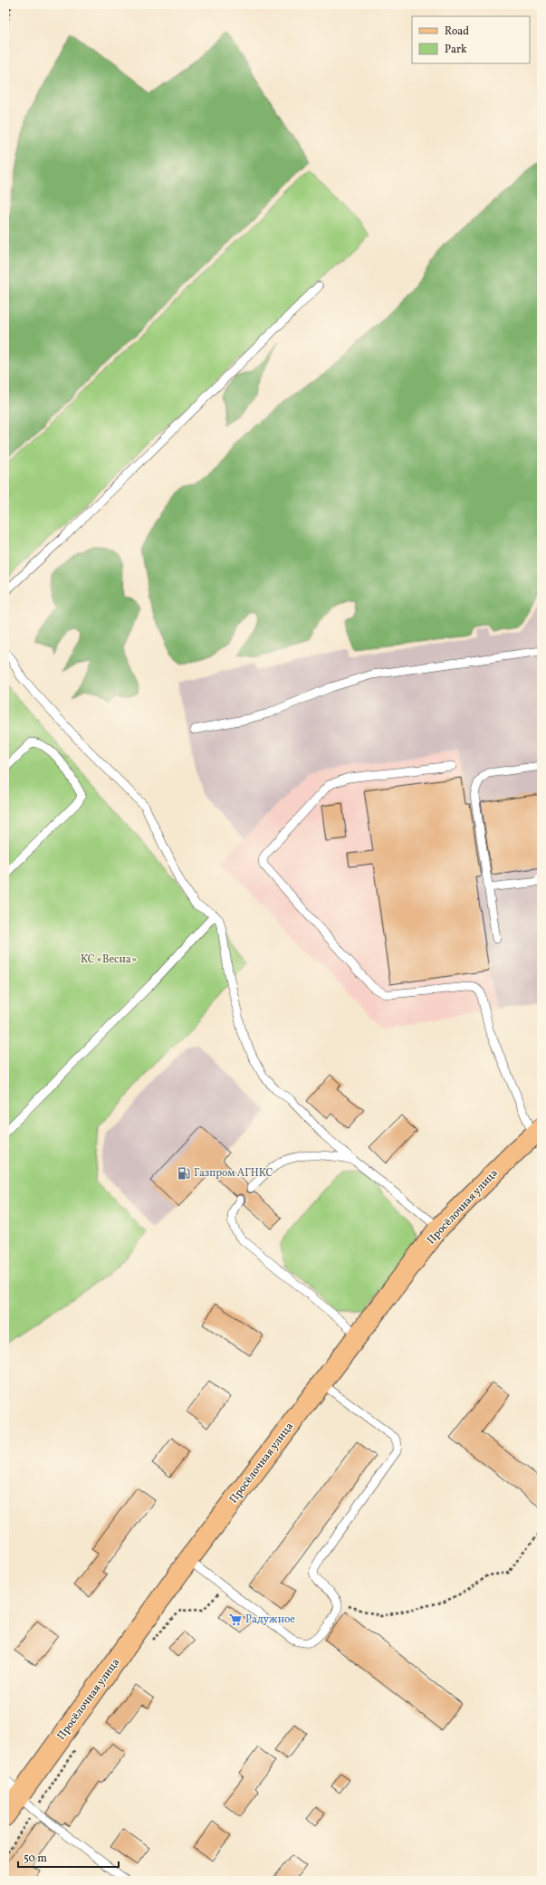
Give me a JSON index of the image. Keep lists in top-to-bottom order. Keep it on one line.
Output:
{"streets":{"main road":["Просёлочная улица"]},"parks":["КС «Весна»"],"places":{"fuel station":["Газпром АГНКС"],"supermarket":["Радужное"]},"legend":["Road","Park"],"scale_bar":"50 m"}
